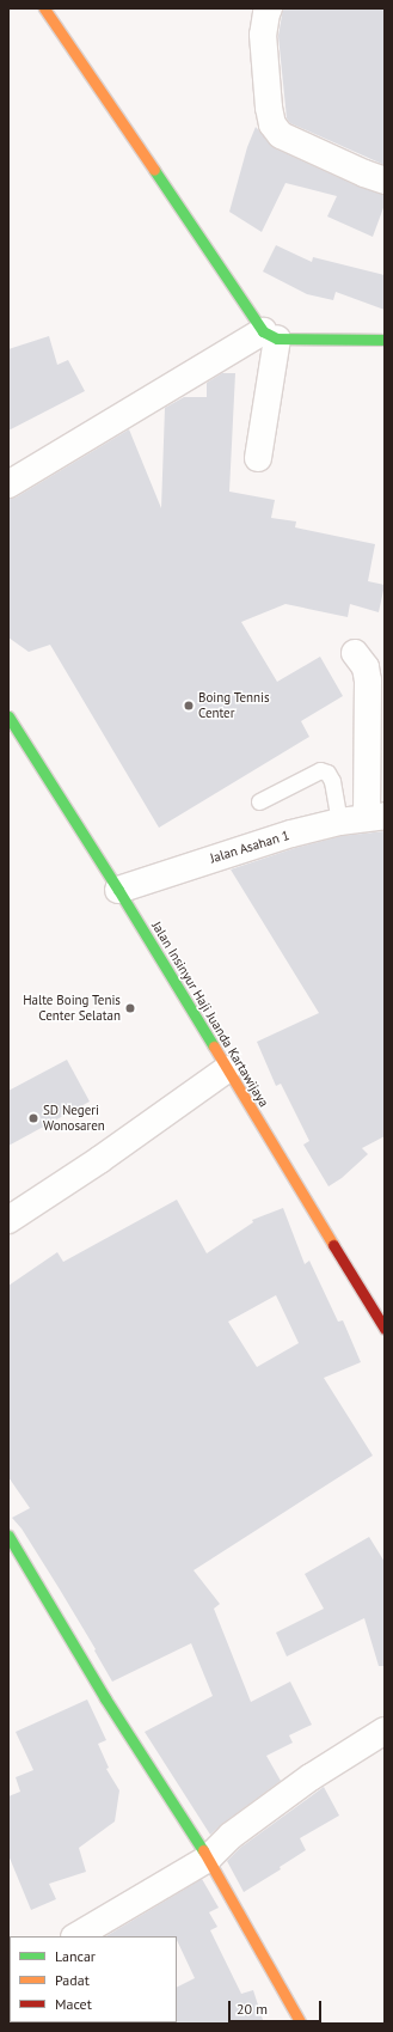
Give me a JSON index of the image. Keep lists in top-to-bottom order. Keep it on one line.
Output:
{"streets":{"street":["Jalan Asahan 1","Jalan Insinyur Haji Juanda Kartawijaya"]},"crossings":[["Jalan Asahan 1","Jalan Insinyur Haji Juanda Kartawijaya"]],"places":["Boing Tennis Center","Halte Boing Tenis Center Selatan","SD Negeri Wonosaren"],"legend":["Lancar","Padat","Macet"],"scale_bar":"20 m"}
